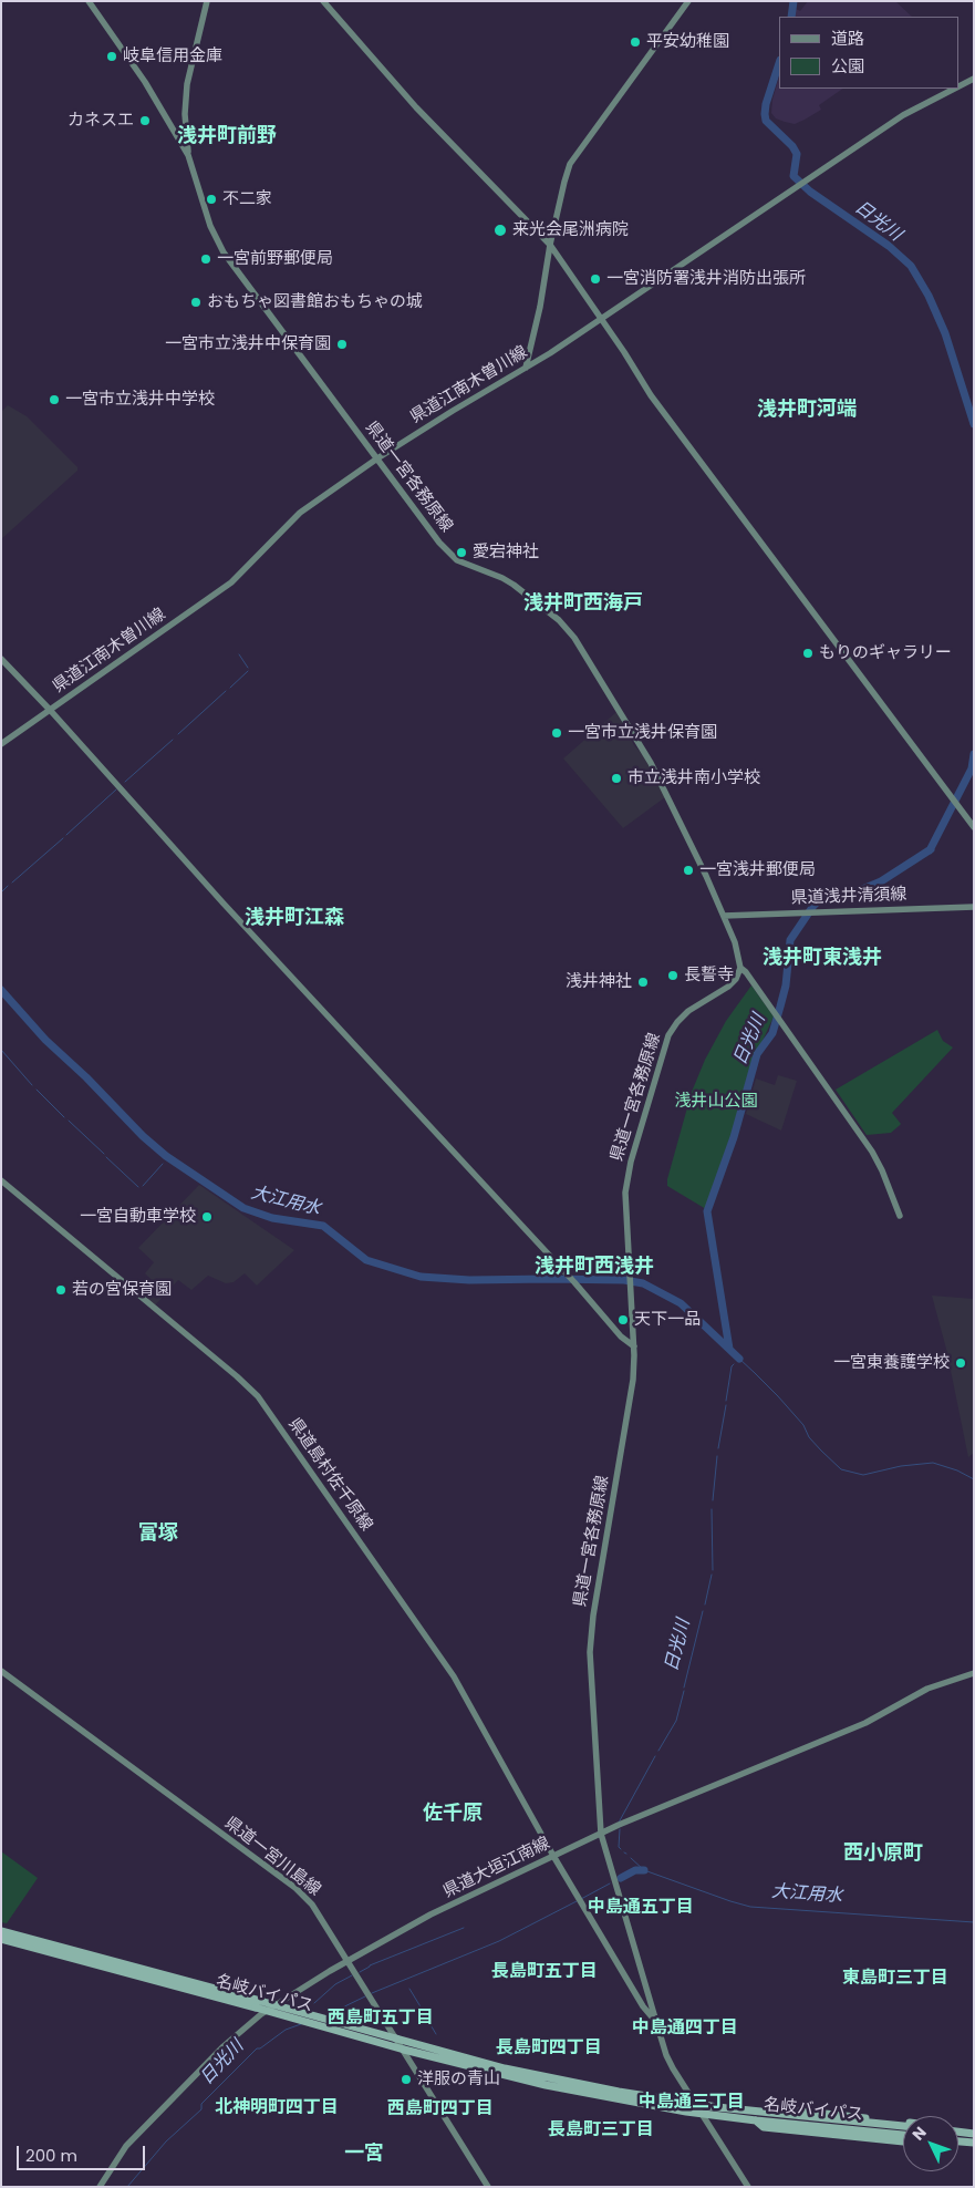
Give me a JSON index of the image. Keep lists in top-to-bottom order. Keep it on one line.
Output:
{"streets":{"highway":["名岐バイパス"],"main road":["県道江南木曽川線","県道一宮各務原線","県道浅井清須線","県道島村佐千原線","県道一宮川島線","県道大垣江南線"]},"crossings":[["県道江南木曽川線","県道一宮各務原線"],["県道一宮各務原線","県道浅井清須線"],["県道一宮各務原線","県道島村佐千原線"],["県道一宮各務原線","県道大垣江南線"],["県道一宮各務原線","名岐バイパス"],["県道島村佐千原線","県道大垣江南線"],["県道一宮川島線","県道大垣江南線"],["県道一宮川島線","名岐バイパス"]],"districts":["浅井町前野","浅井町河端","浅井町西海戸","浅井町江森","浅井町東浅井","浅井町西浅井","富塚","佐千原","西小原町","中島通五丁目","長島町五丁目","東島町三丁目","西島町五丁目","中島通四丁目","長島町四丁目","中島通三丁目","北神明町四丁目","西島町四丁目","長島町三丁目","一宮"],"water":["日光川","大江用水"],"parks":["浅井山公園"],"places":["平安幼稚園","岐阜信用金庫","カネスエ","不二家","来光会尾洲病院","一宮前野郵便局","一宮消防署浅井消防出張所","おもちゃ図書館おもちゃの城","一宮市立浅井中保育園","一宮市立浅井中学校","愛宕神社","もりのギャラリー","一宮市立浅井保育園","市立浅井南小学校","一宮浅井郵便局","長誓寺","浅井神社","一宮自動車学校","若の宮保育園","天下一品","一宮東養護学校","洋服の青山"],"legend":["道路","公園"],"scale_bar":"200 m","north":"top left"}
